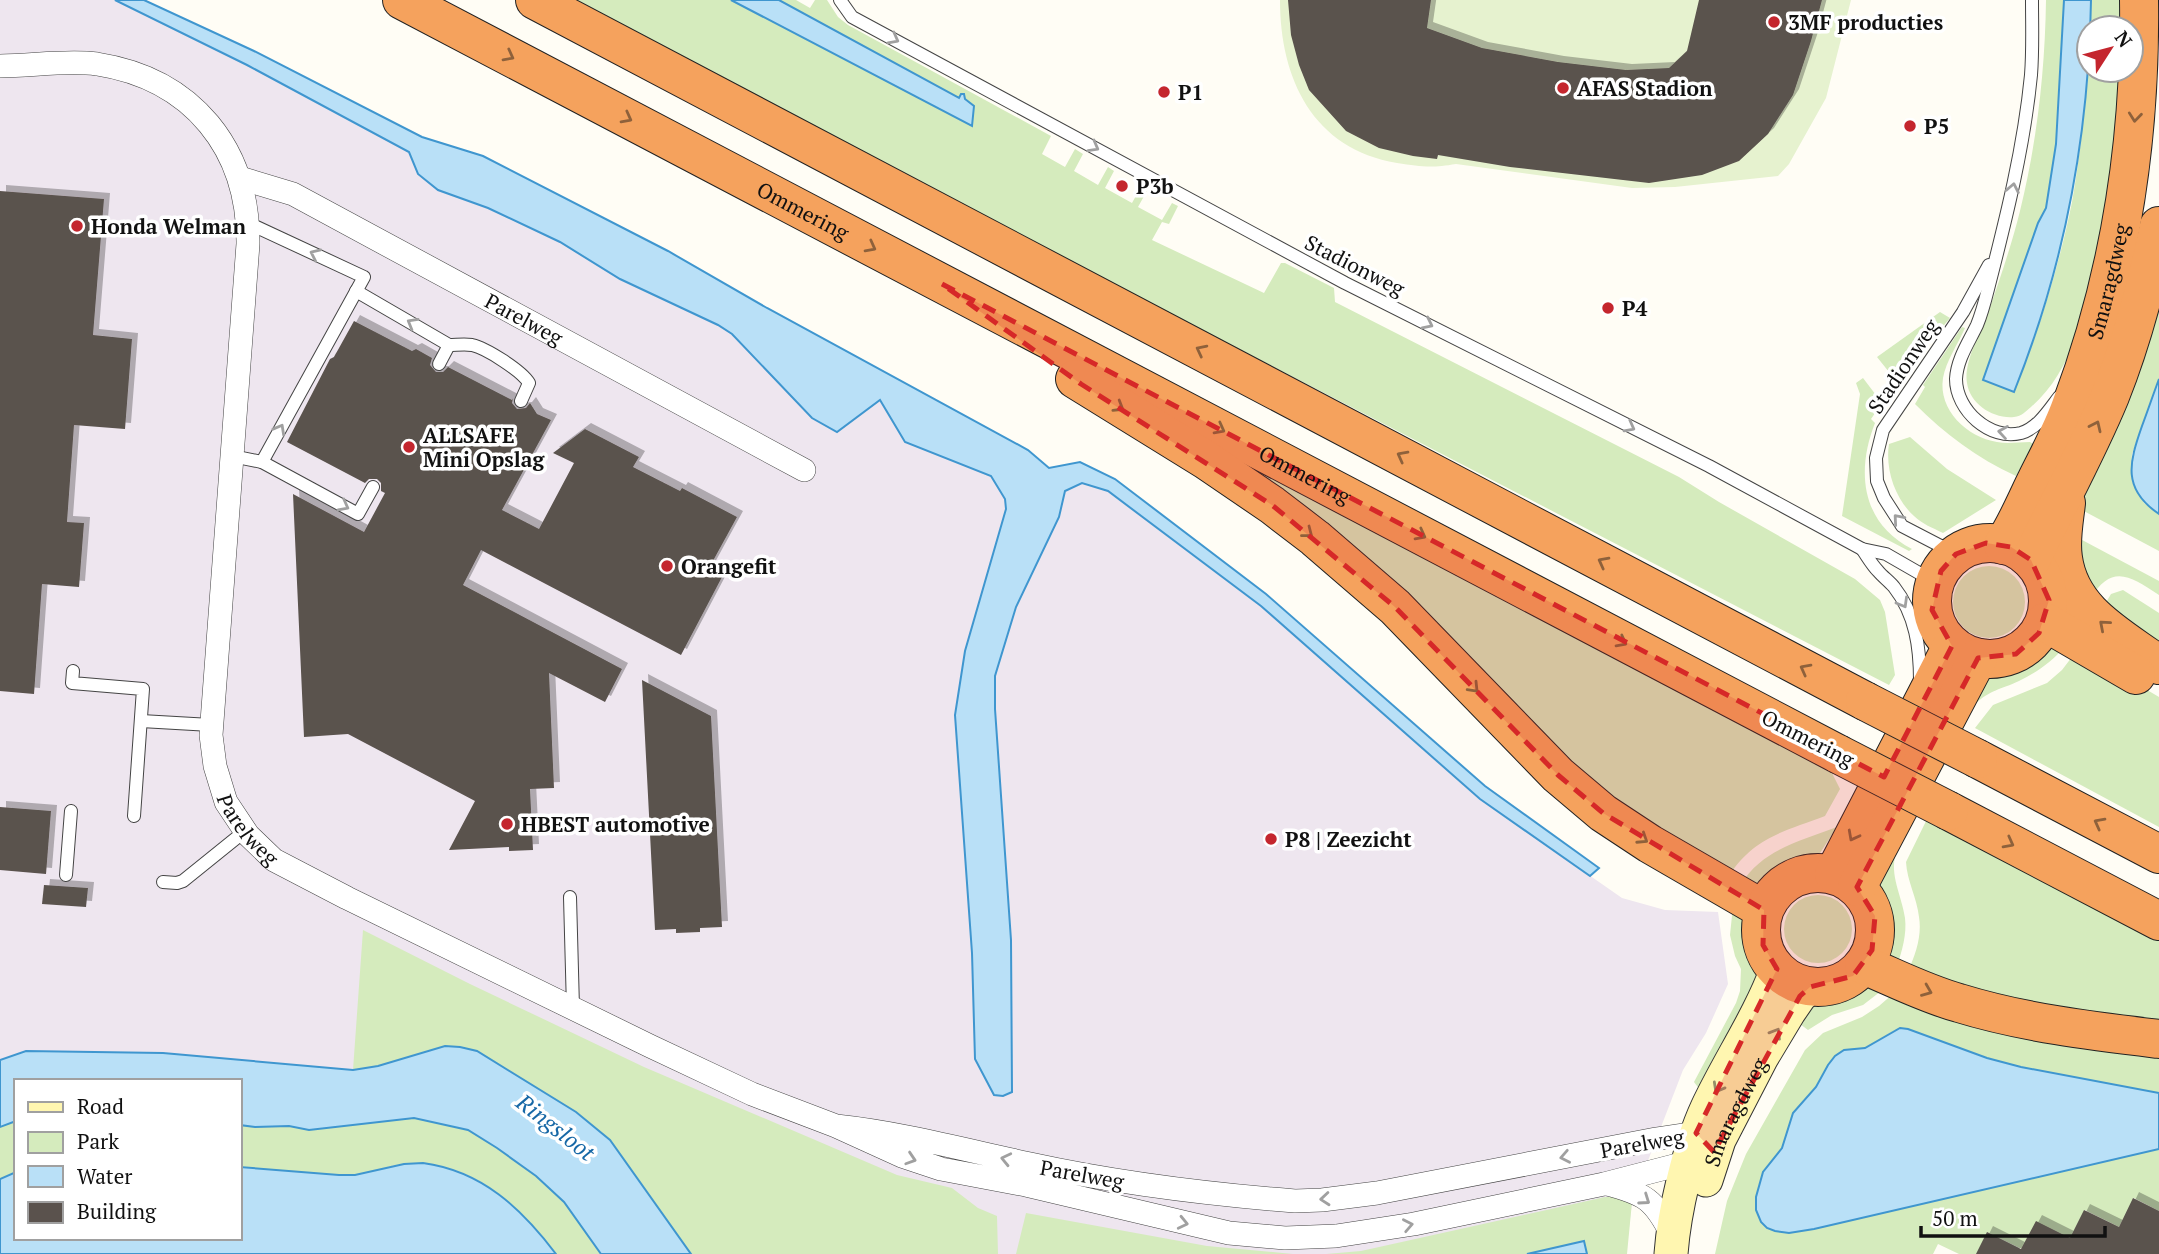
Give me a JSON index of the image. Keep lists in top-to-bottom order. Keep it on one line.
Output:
{"streets":{"highway":["Ommering","Smaragdweg"],"street":["Parelweg"],"lane":["Stadionweg"]},"crossings":[["Stadionweg","Smaragdweg"],["Smaragdweg","Parelweg"]],"water":["Ringsloot"],"places":["3MF producties","AFAS Stadion","P1","P5","P3b","Honda Welman","P4","ALLSAFE Mini Opslag","Orangefit","HBEST automotive","P8 | Zeezicht"],"legend":["Road","Park","Water","Building"],"scale_bar":"50 m","north":"top right"}
